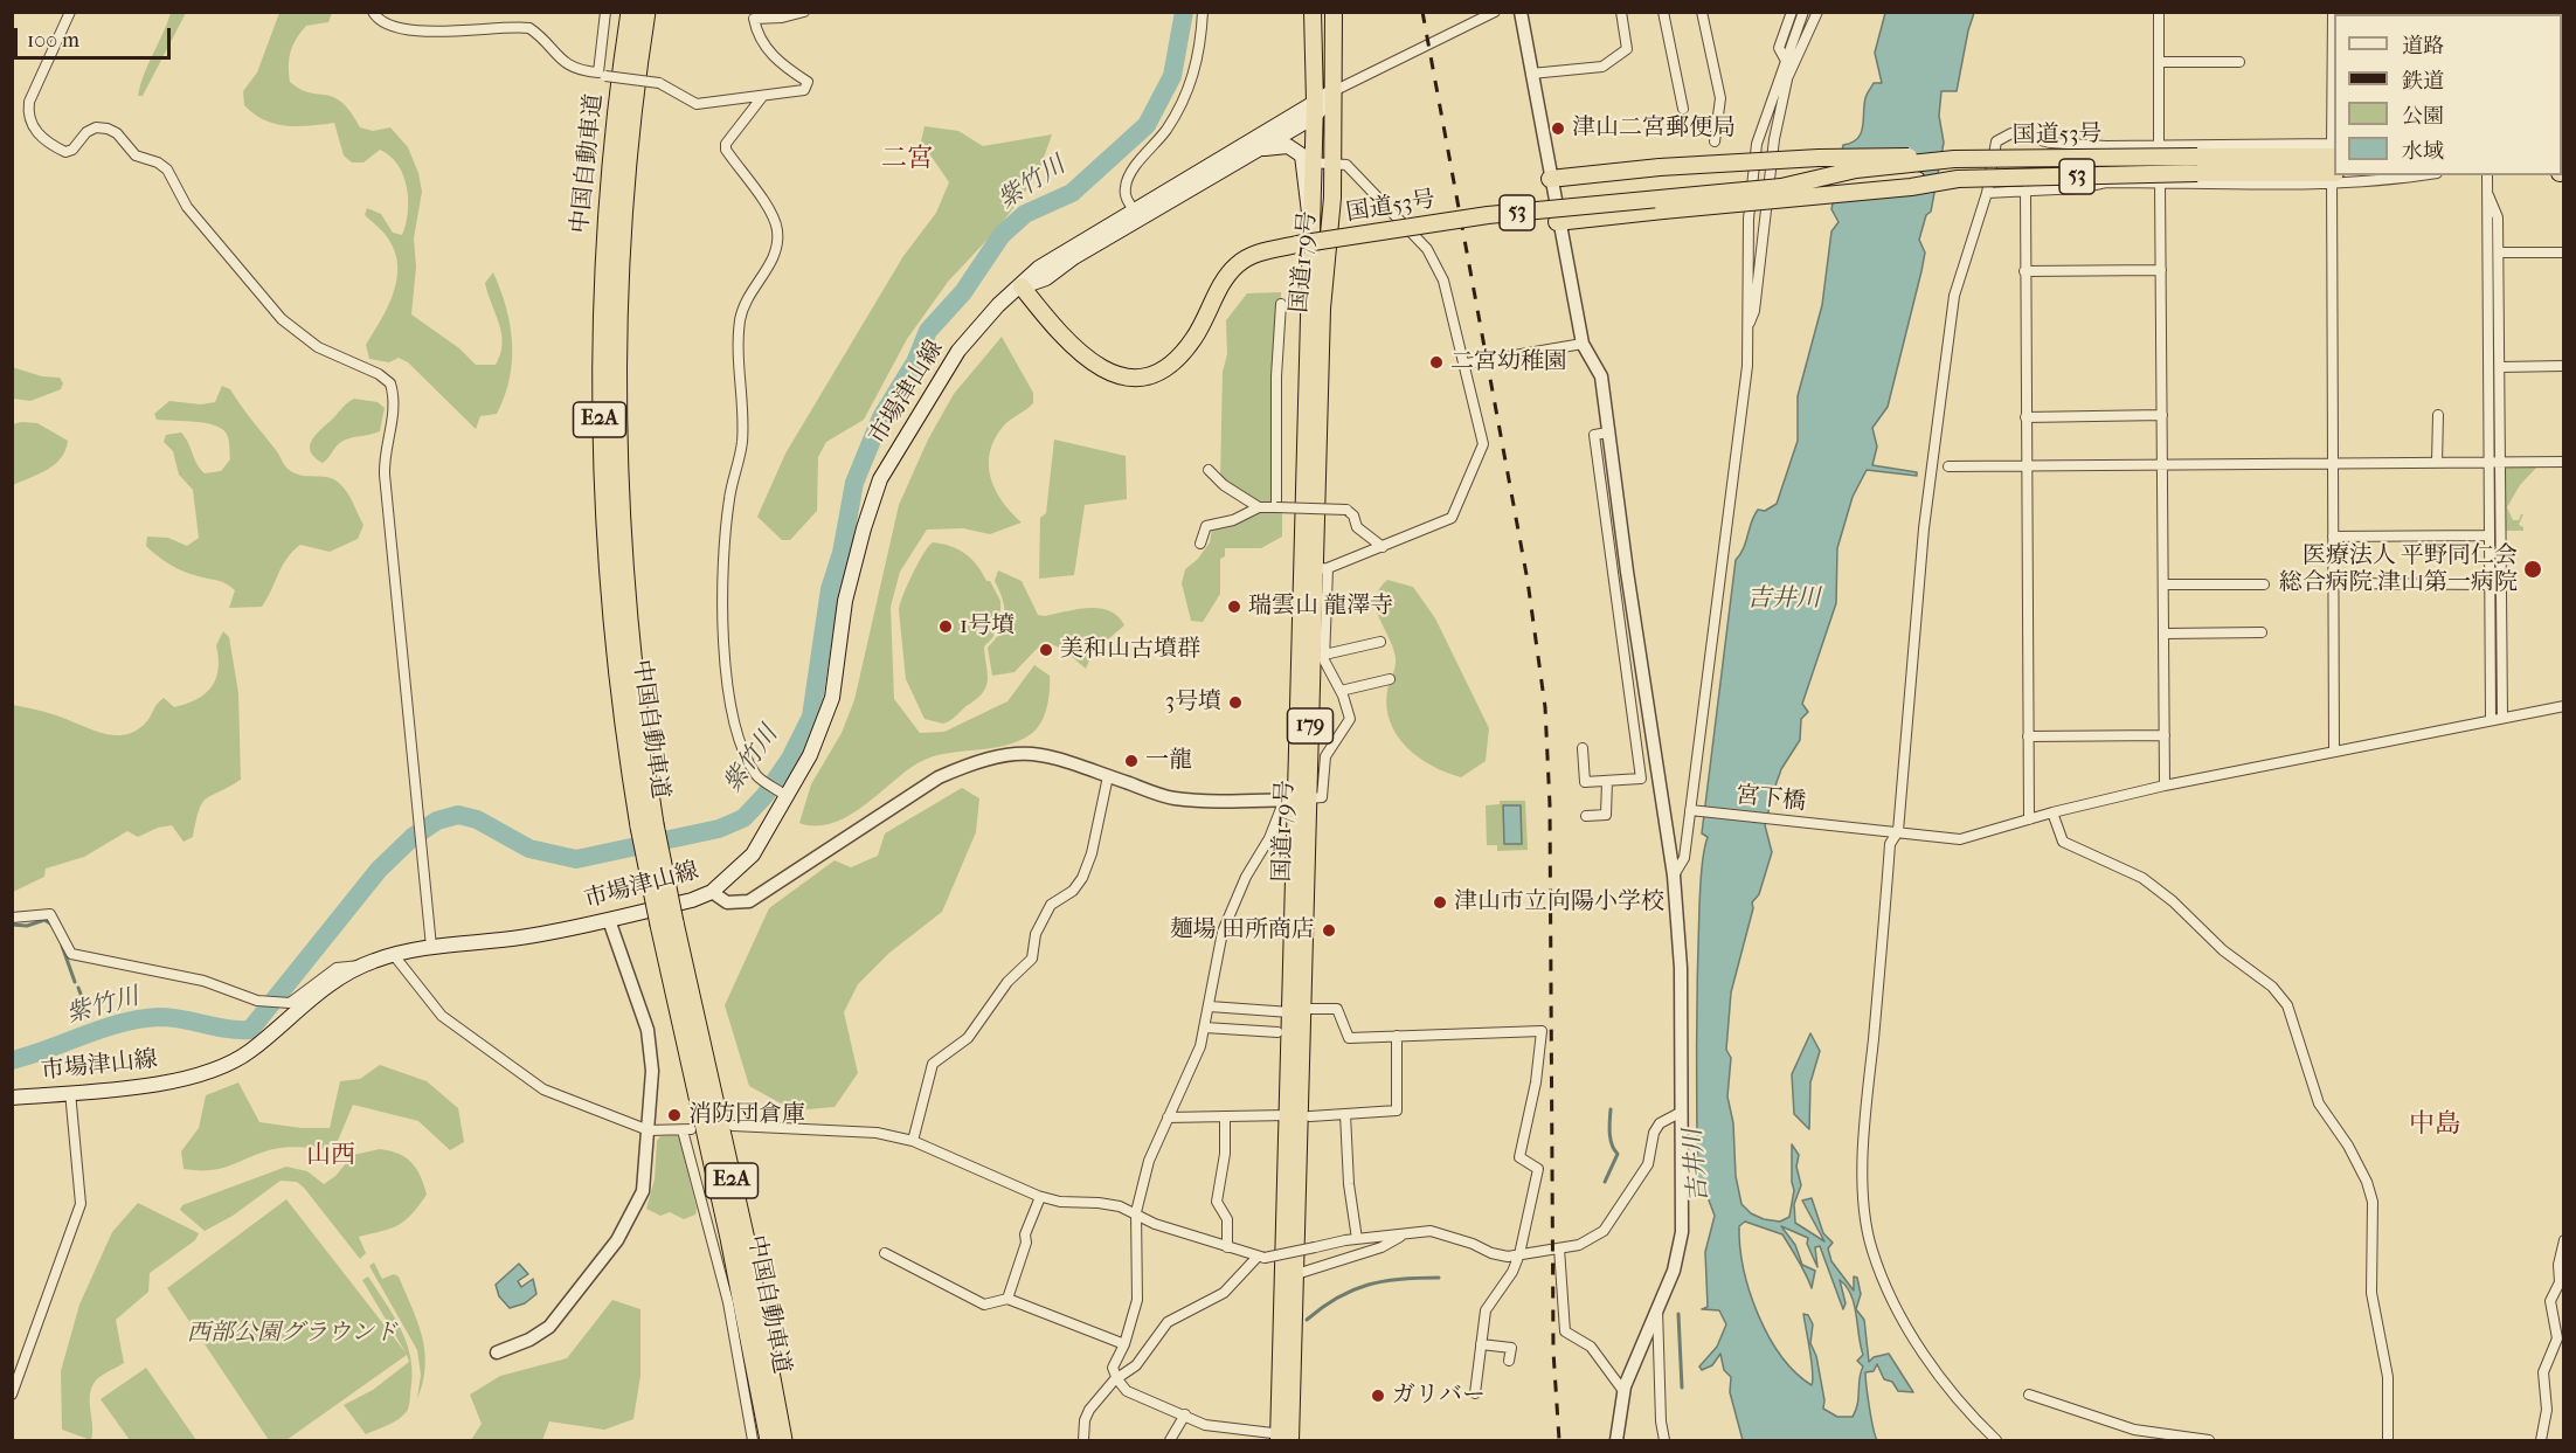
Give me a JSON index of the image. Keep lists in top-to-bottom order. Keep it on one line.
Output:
{"streets":{"highway":["国道53号","中国自動車道","53","国道179号","E2A","179"],"main road":["市場津山線"],"street":["宮下橋"]},"crossings":[["国道53号","市場津山線"],["国道179号","市場津山線"]],"districts":["二宮","中島","山西"],"water":["紫竹川","吉井川"],"parks":["西部公園グラウンド"],"places":["津山二宮郵便局","二宮幼稚園","医療法人 平野同仁会 総合病院 津山第一病院","瑞雲山 龍澤寺","1号墳","美和山古墳群","3号墳","一龍","津山市立向陽小学校","麺場 田所商店","消防団倉庫","ガリバー"],"legend":["道路","鉄道","公園","水域"],"scale_bar":"100 m"}
